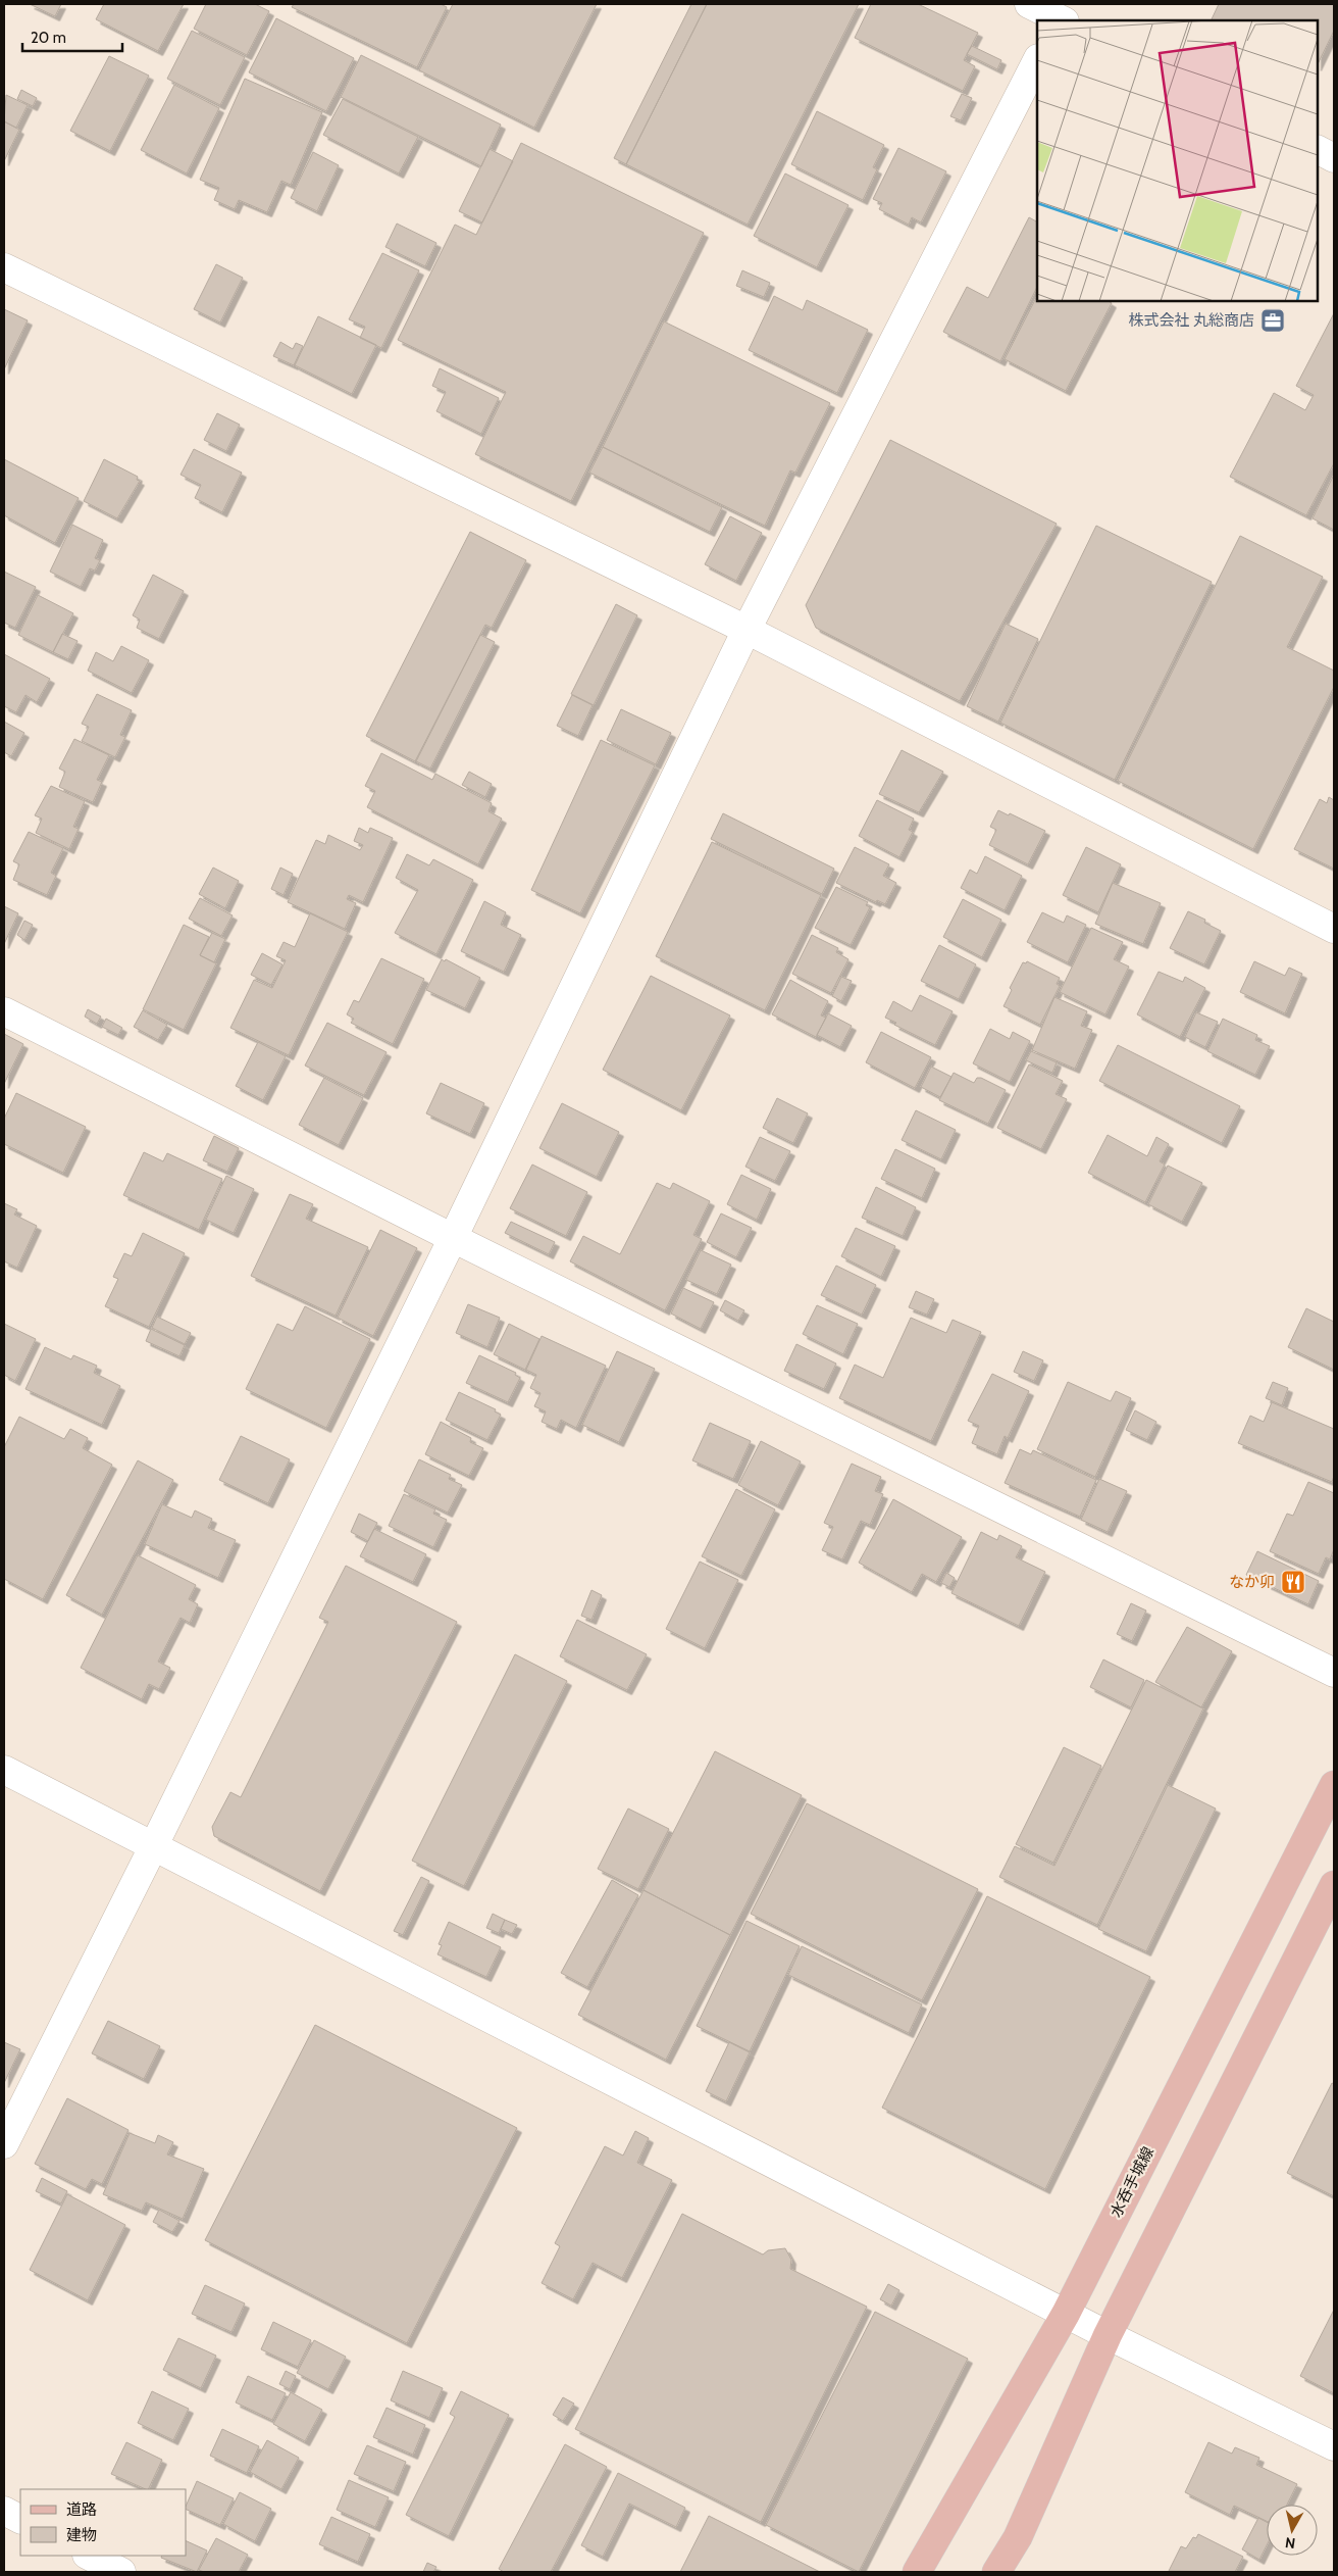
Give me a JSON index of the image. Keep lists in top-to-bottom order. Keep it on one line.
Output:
{"streets":{"main road":["水呑手城線"]},"places":{"office":["株式会社 丸総商店"],"restaurant":["なか卯"]},"legend":["道路","建物"],"scale_bar":"20 m","north":"bottom"}
